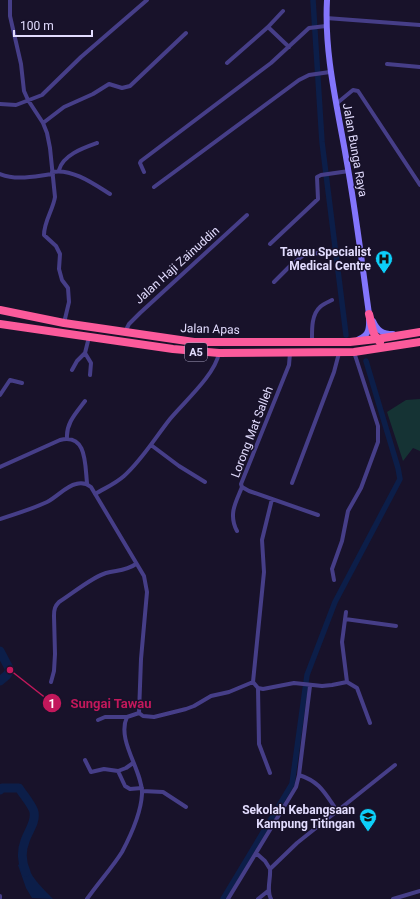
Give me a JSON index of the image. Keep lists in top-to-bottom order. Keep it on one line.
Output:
{"streets":{"highway":["Jalan Apas","A5"],"street":["Jalan Bunga Raya","Jalan Haji Zainuddin","Lorong Mat Salleh"]},"crossings":[["Jalan Haji Zainuddin","Jalan Apas"],["Jalan Apas","Lorong Mat Salleh"]],"places":{"hospital":["Tawau Specialist Medical Centre"],"other":["Sungai Tawau"],"school or university":["Sekolah Kebangsaan Kampung Titingan"]},"scale_bar":"100 m"}
